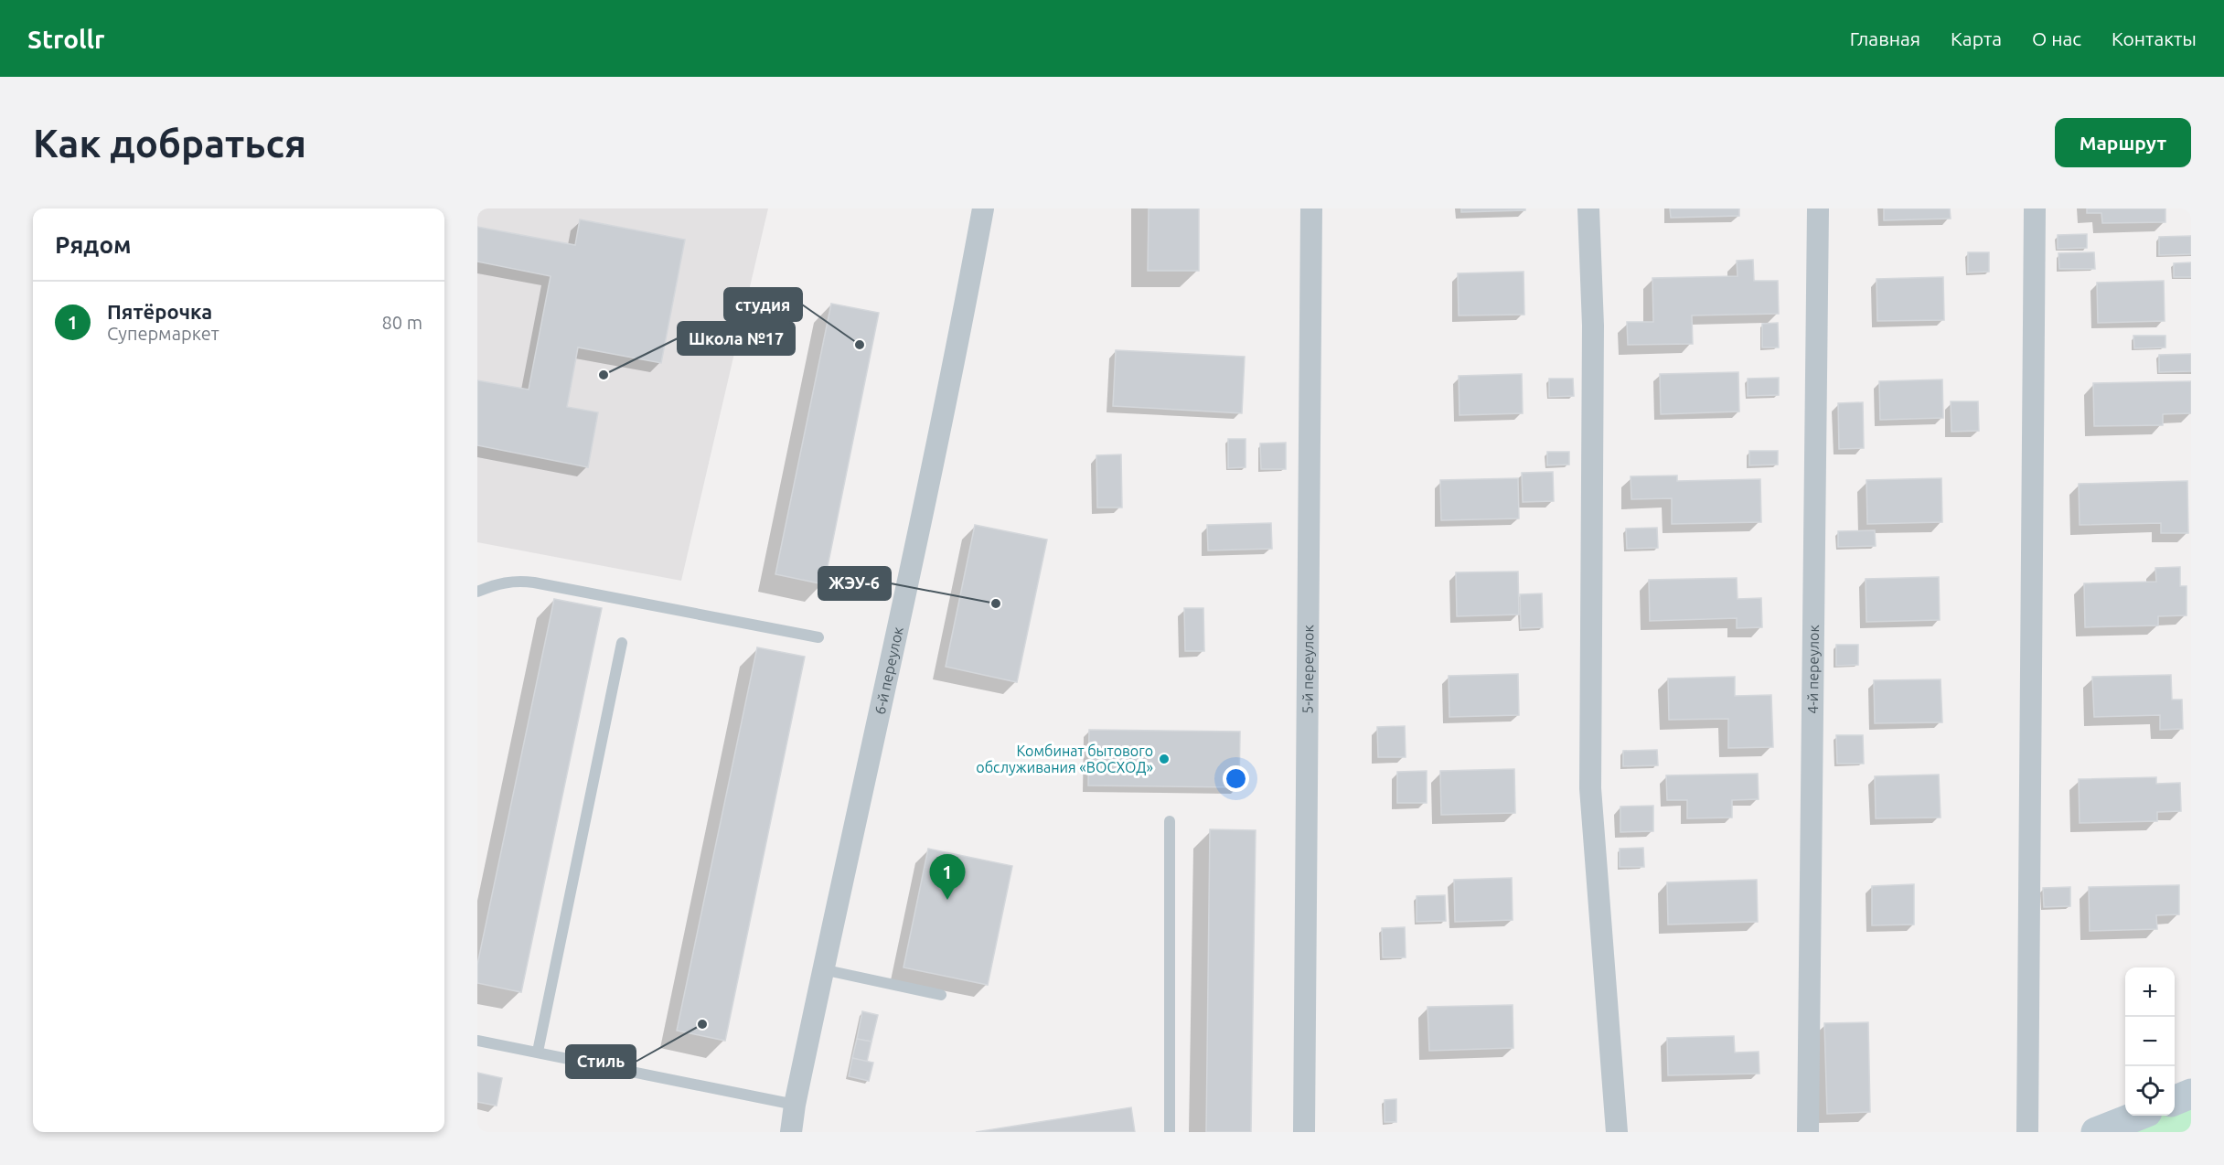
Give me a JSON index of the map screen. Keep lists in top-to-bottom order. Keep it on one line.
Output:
{"streets":{"street":["6-й переулок","5-й переулок","4-й переулок"]},"places":["студия","Школа №17","ЖЭУ-6","Комбинат бытового обслуживания «ВОСХОД»","Стиль"],"page":{"header":"Strollr","nav":["Главная","Карта","О нас","Контакты"],"buttons":"Маршрут","title":"Как добраться","heading":"Рядом","list":[{"mark":"1","name":"Пятёрочка","note":"Супермаркет","value":"80 m"}],"pins":"1","map_buttons":["+","−"]}}
